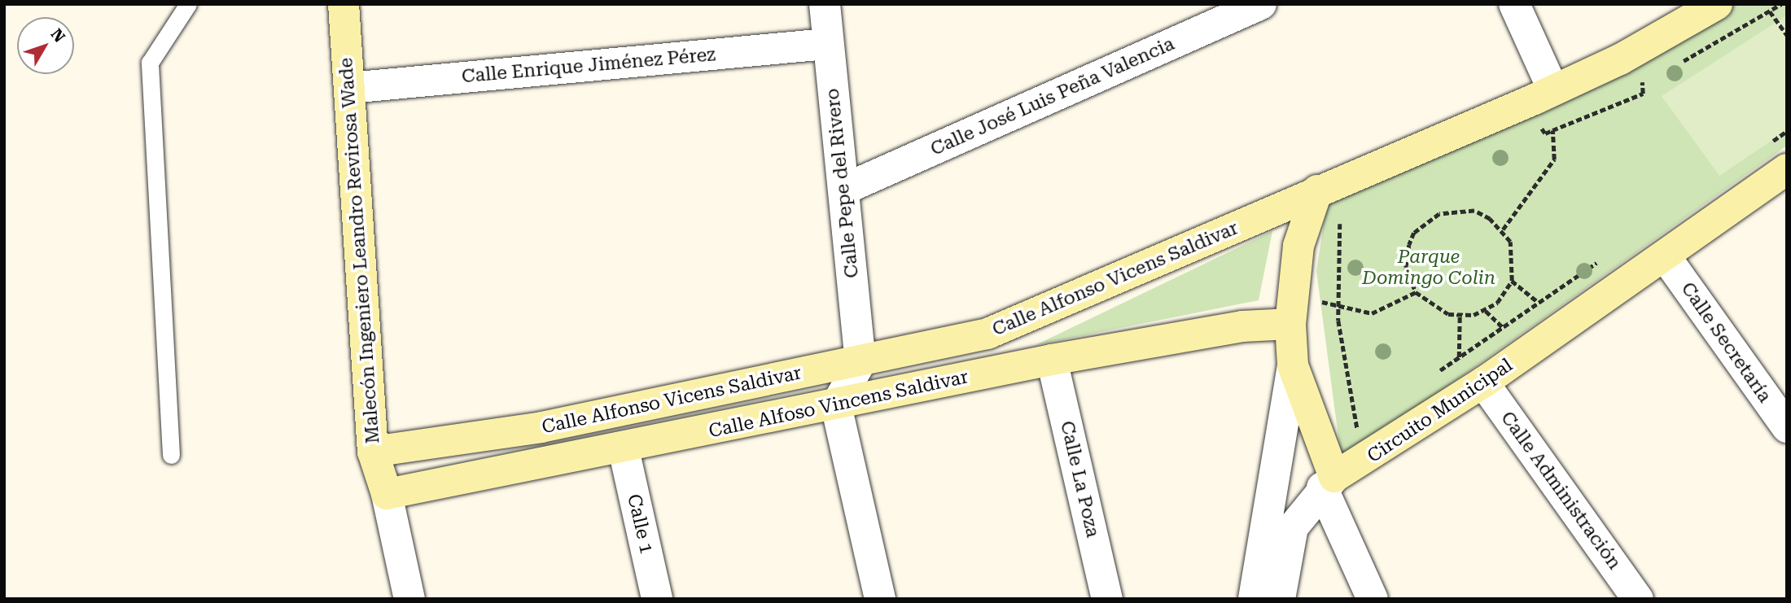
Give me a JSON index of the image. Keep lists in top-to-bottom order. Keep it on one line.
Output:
{"streets":{"main road":["Malecón Ingeniero Leandro Revirosa Wade","Calle Alfonso Vicens Saldivar","Calle Alfoso Vincens Saldivar","Circuito Municipal"],"street":["Calle Enrique Jiménez Pérez","Calle José Luis Peña Valencia","Calle Pepe del Rivero","Calle Secretaría","Calle La Poza","Calle Administración","Calle 1"]},"crossings":[["Calle Enrique Jiménez Pérez","Calle Pepe del Rivero"],["Calle Enrique Jiménez Pérez","Malecón Ingeniero Leandro Revirosa Wade"],["Calle José Luis Peña Valencia","Calle Pepe del Rivero"],["Calle Pepe del Rivero","Calle Alfonso Vicens Saldivar"],["Malecón Ingeniero Leandro Revirosa Wade","Calle Alfonso Vicens Saldivar"],["Malecón Ingeniero Leandro Revirosa Wade","Calle Alfoso Vincens Saldivar"],["Calle Secretaría","Circuito Municipal"],["Calle Alfoso Vincens Saldivar","Calle La Poza"],["Calle Alfoso Vincens Saldivar","Calle 1"],["Circuito Municipal","Calle Administración"]],"parks":["Parque Domingo Colin"],"north":"top right"}
